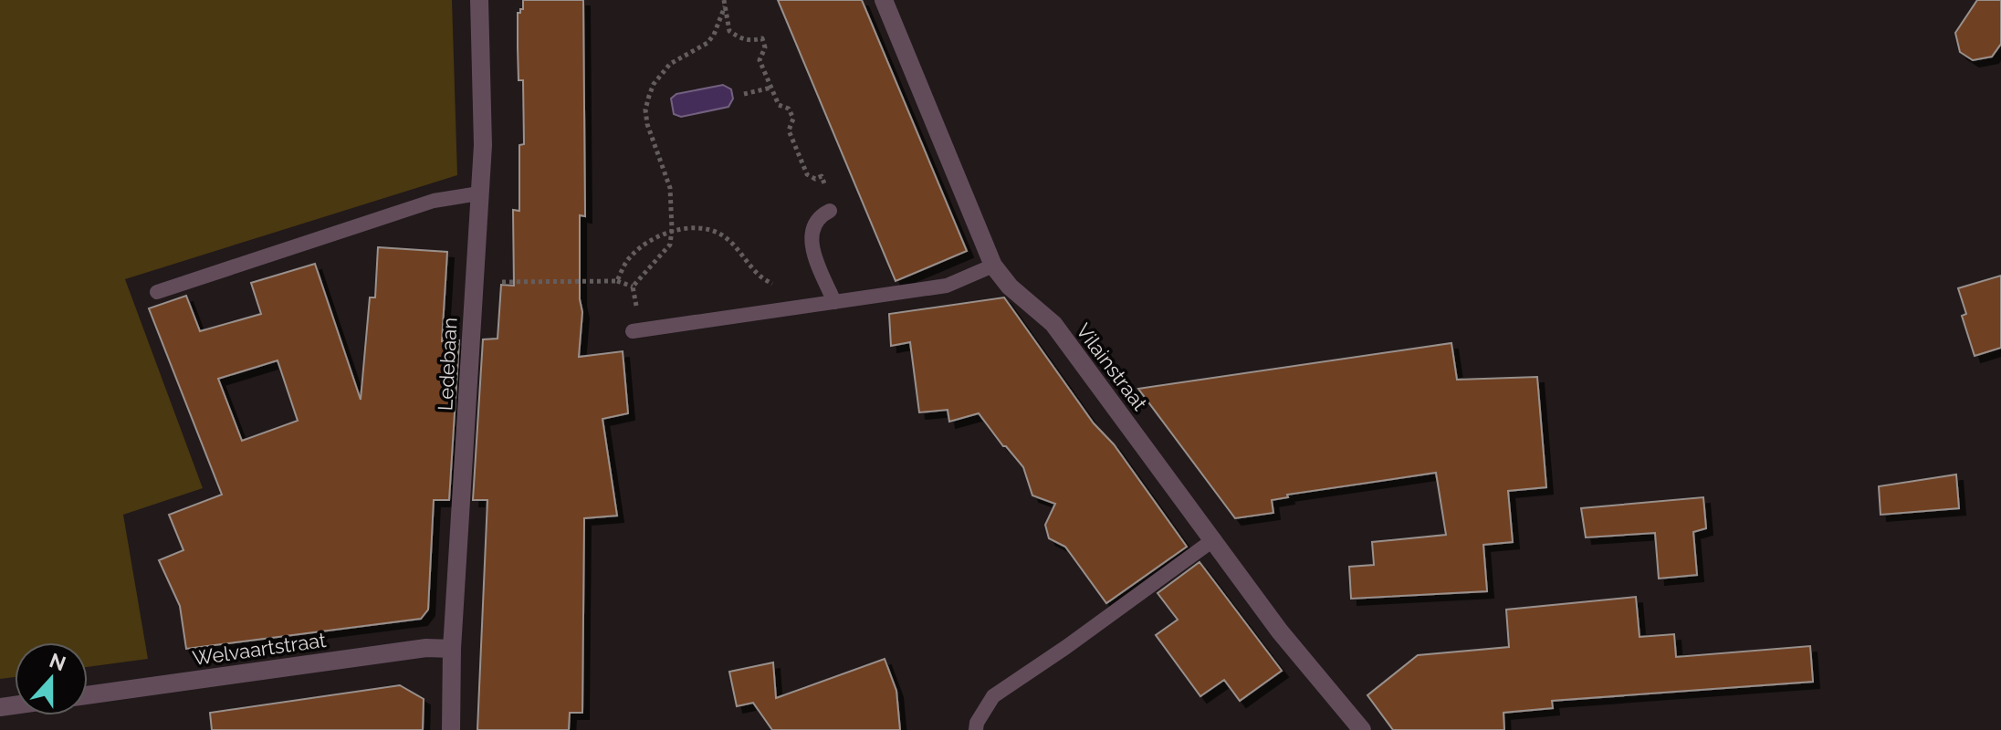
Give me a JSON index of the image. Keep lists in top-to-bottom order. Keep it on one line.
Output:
{"streets":{"street":["Ledebaan","Vilainstraat","Welvaartstraat"]},"crossings":[["Ledebaan","Welvaartstraat"]],"north":"top"}
